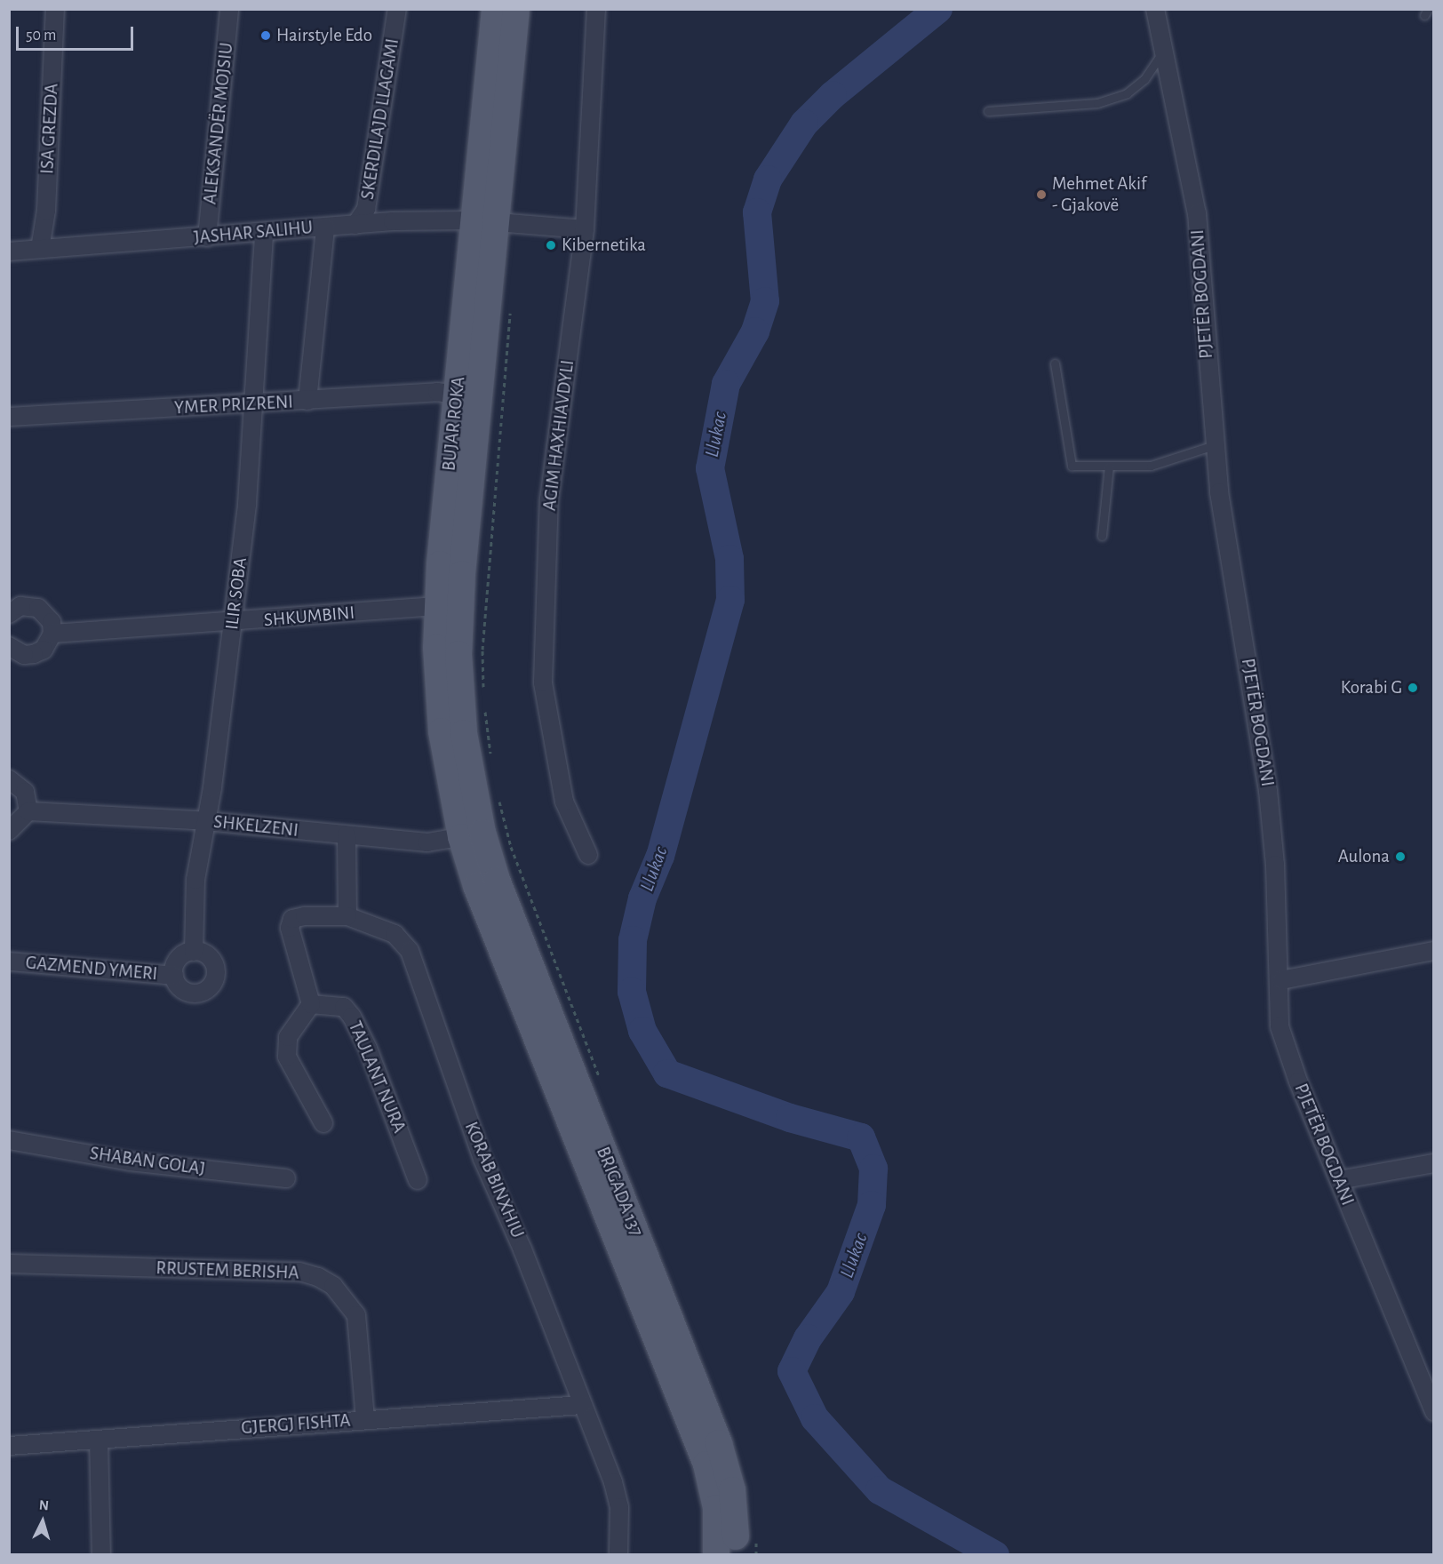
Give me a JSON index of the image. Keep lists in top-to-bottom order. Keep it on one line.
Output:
{"streets":{"main road":["BUJAR ROKA","BRIGADA 137"],"street":["SKERDILAJD LLAGAMI","ALEKSANDËR MOJSIU","ISA GREZDA","JASHAR SALIHU","PJETËR BOGDANI","YMER PRIZRENI","AGIM HAXHIAVDYLI","ILIR SOBA","SHKUMBINI","SHKELZENI","GAZMEND YMERI","TAULANT NURA","SHABAN GOLAJ","KORAB BINXHIU","RRUSTEM BERISHA","GJERGJ FISHTA"]},"crossings":[["SKERDILAJD LLAGAMI","JASHAR SALIHU"],["ALEKSANDËR MOJSIU","JASHAR SALIHU"],["ISA GREZDA","JASHAR SALIHU"],["JASHAR SALIHU","BUJAR ROKA"],["JASHAR SALIHU","ILIR SOBA"],["YMER PRIZRENI","BUJAR ROKA"],["YMER PRIZRENI","ILIR SOBA"],["BUJAR ROKA","SHKUMBINI"],["BUJAR ROKA","SHKELZENI"],["BUJAR ROKA","BRIGADA 137"],["ILIR SOBA","SHKUMBINI"],["ILIR SOBA","SHKELZENI"],["ILIR SOBA","GAZMEND YMERI"],["SHKELZENI","BRIGADA 137"],["KORAB BINXHIU","GJERGJ FISHTA"],["RRUSTEM BERISHA","GJERGJ FISHTA"]],"water":["Llukac"],"places":["Hairstyle Edo","Mehmet Akif - Gjakovë","Kibernetika","Korabi G","Aulona"],"scale_bar":"50 m","north":"top"}
